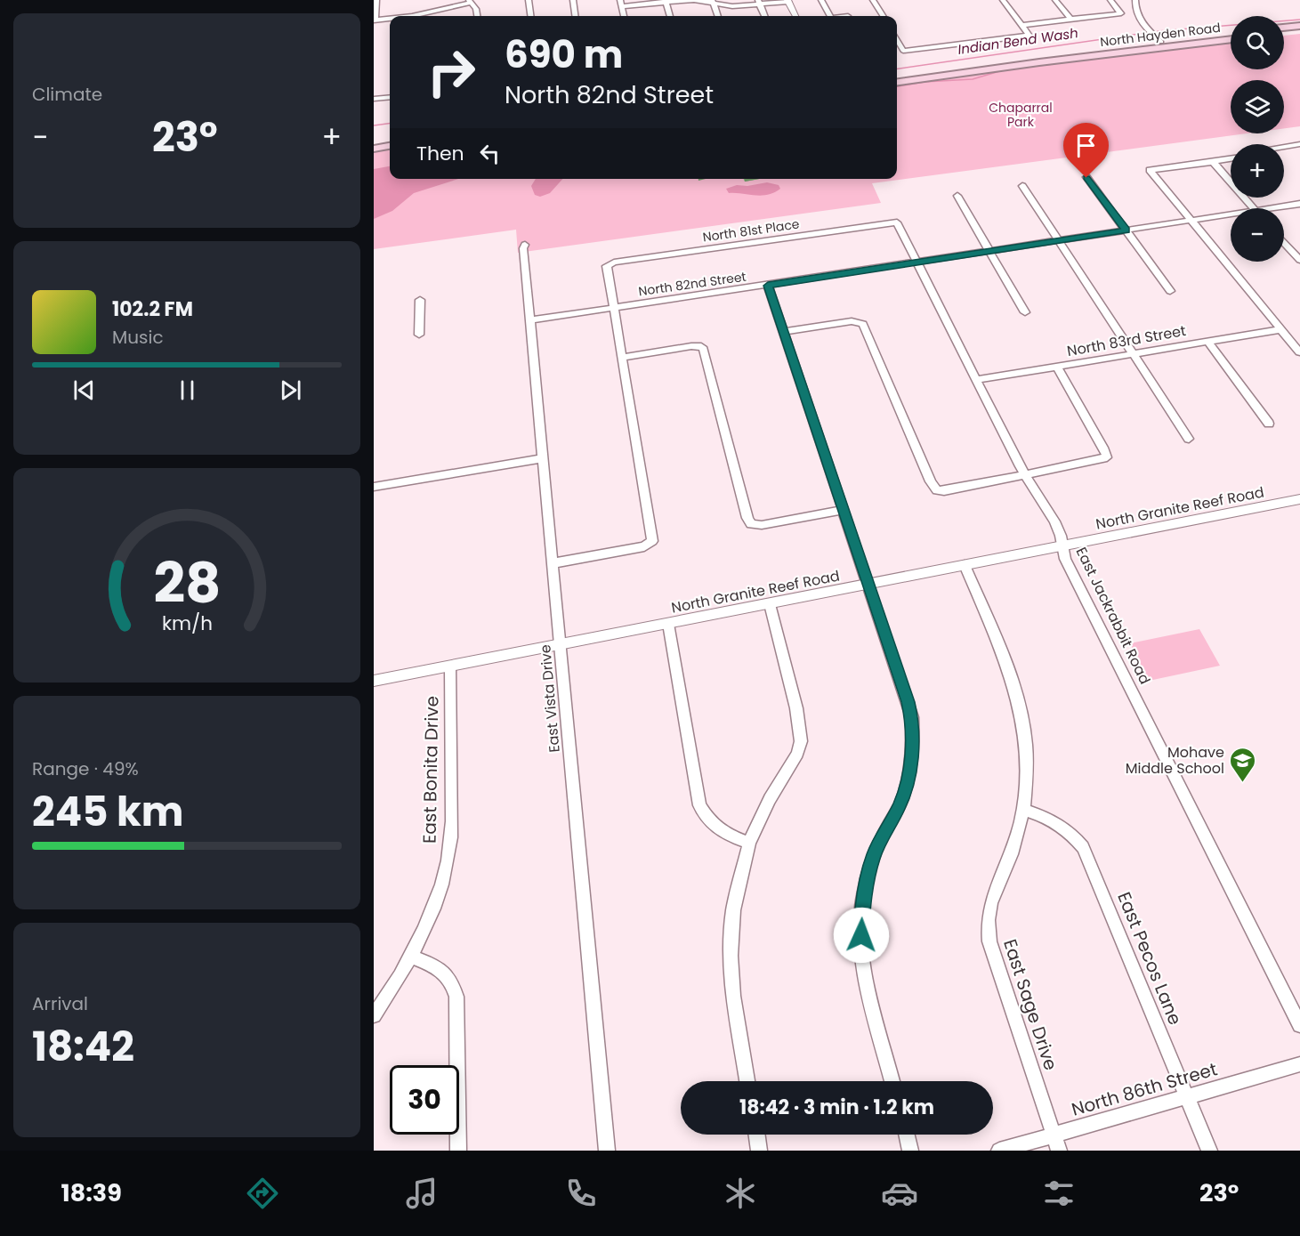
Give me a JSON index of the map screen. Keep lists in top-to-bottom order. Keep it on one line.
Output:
{"streets":{"main road":["North Hayden Road"],"street":["North 81st Place","North 82nd Street","North 83rd Street","North Granite Reef Road","East Jackrabbit Road","East Vista Drive","East Bonita Drive","East Pecos Lane","East Sage Drive","North 86th Street"]},"crossings":[["North 81st Place","North 82nd Street"],["North 81st Place","East Jackrabbit Road"],["North 82nd Street","East Jackrabbit Road"],["North 82nd Street","East Vista Drive"],["North 83rd Street","East Jackrabbit Road"],["North Granite Reef Road","East Jackrabbit Road"],["North Granite Reef Road","East Vista Drive"],["North Granite Reef Road","East Bonita Drive"],["North Granite Reef Road","East Sage Drive"],["East Pecos Lane","East Sage Drive"],["East Pecos Lane","North 86th Street"],["East Sage Drive","North 86th Street"]],"water":["Indian Bend Wash"],"parks":["Chaparral Park"],"places":{"school or university":["Mohave Middle School"]},"page":{"tile":["Climate",["Range · 49%","245 km"],["Arrival","18:42"]],"map_buttons":["+","−"],"turn":["690 m","North 82nd Street"],"heat":["−","23°","+"],"then":"Then","song":["102.2 FM","Music"],"limit":"30","trip":"18:42 · 3 min · 1.2 km","tabs":["18:39","23°"],"gauge":["28","km/h"]}}
